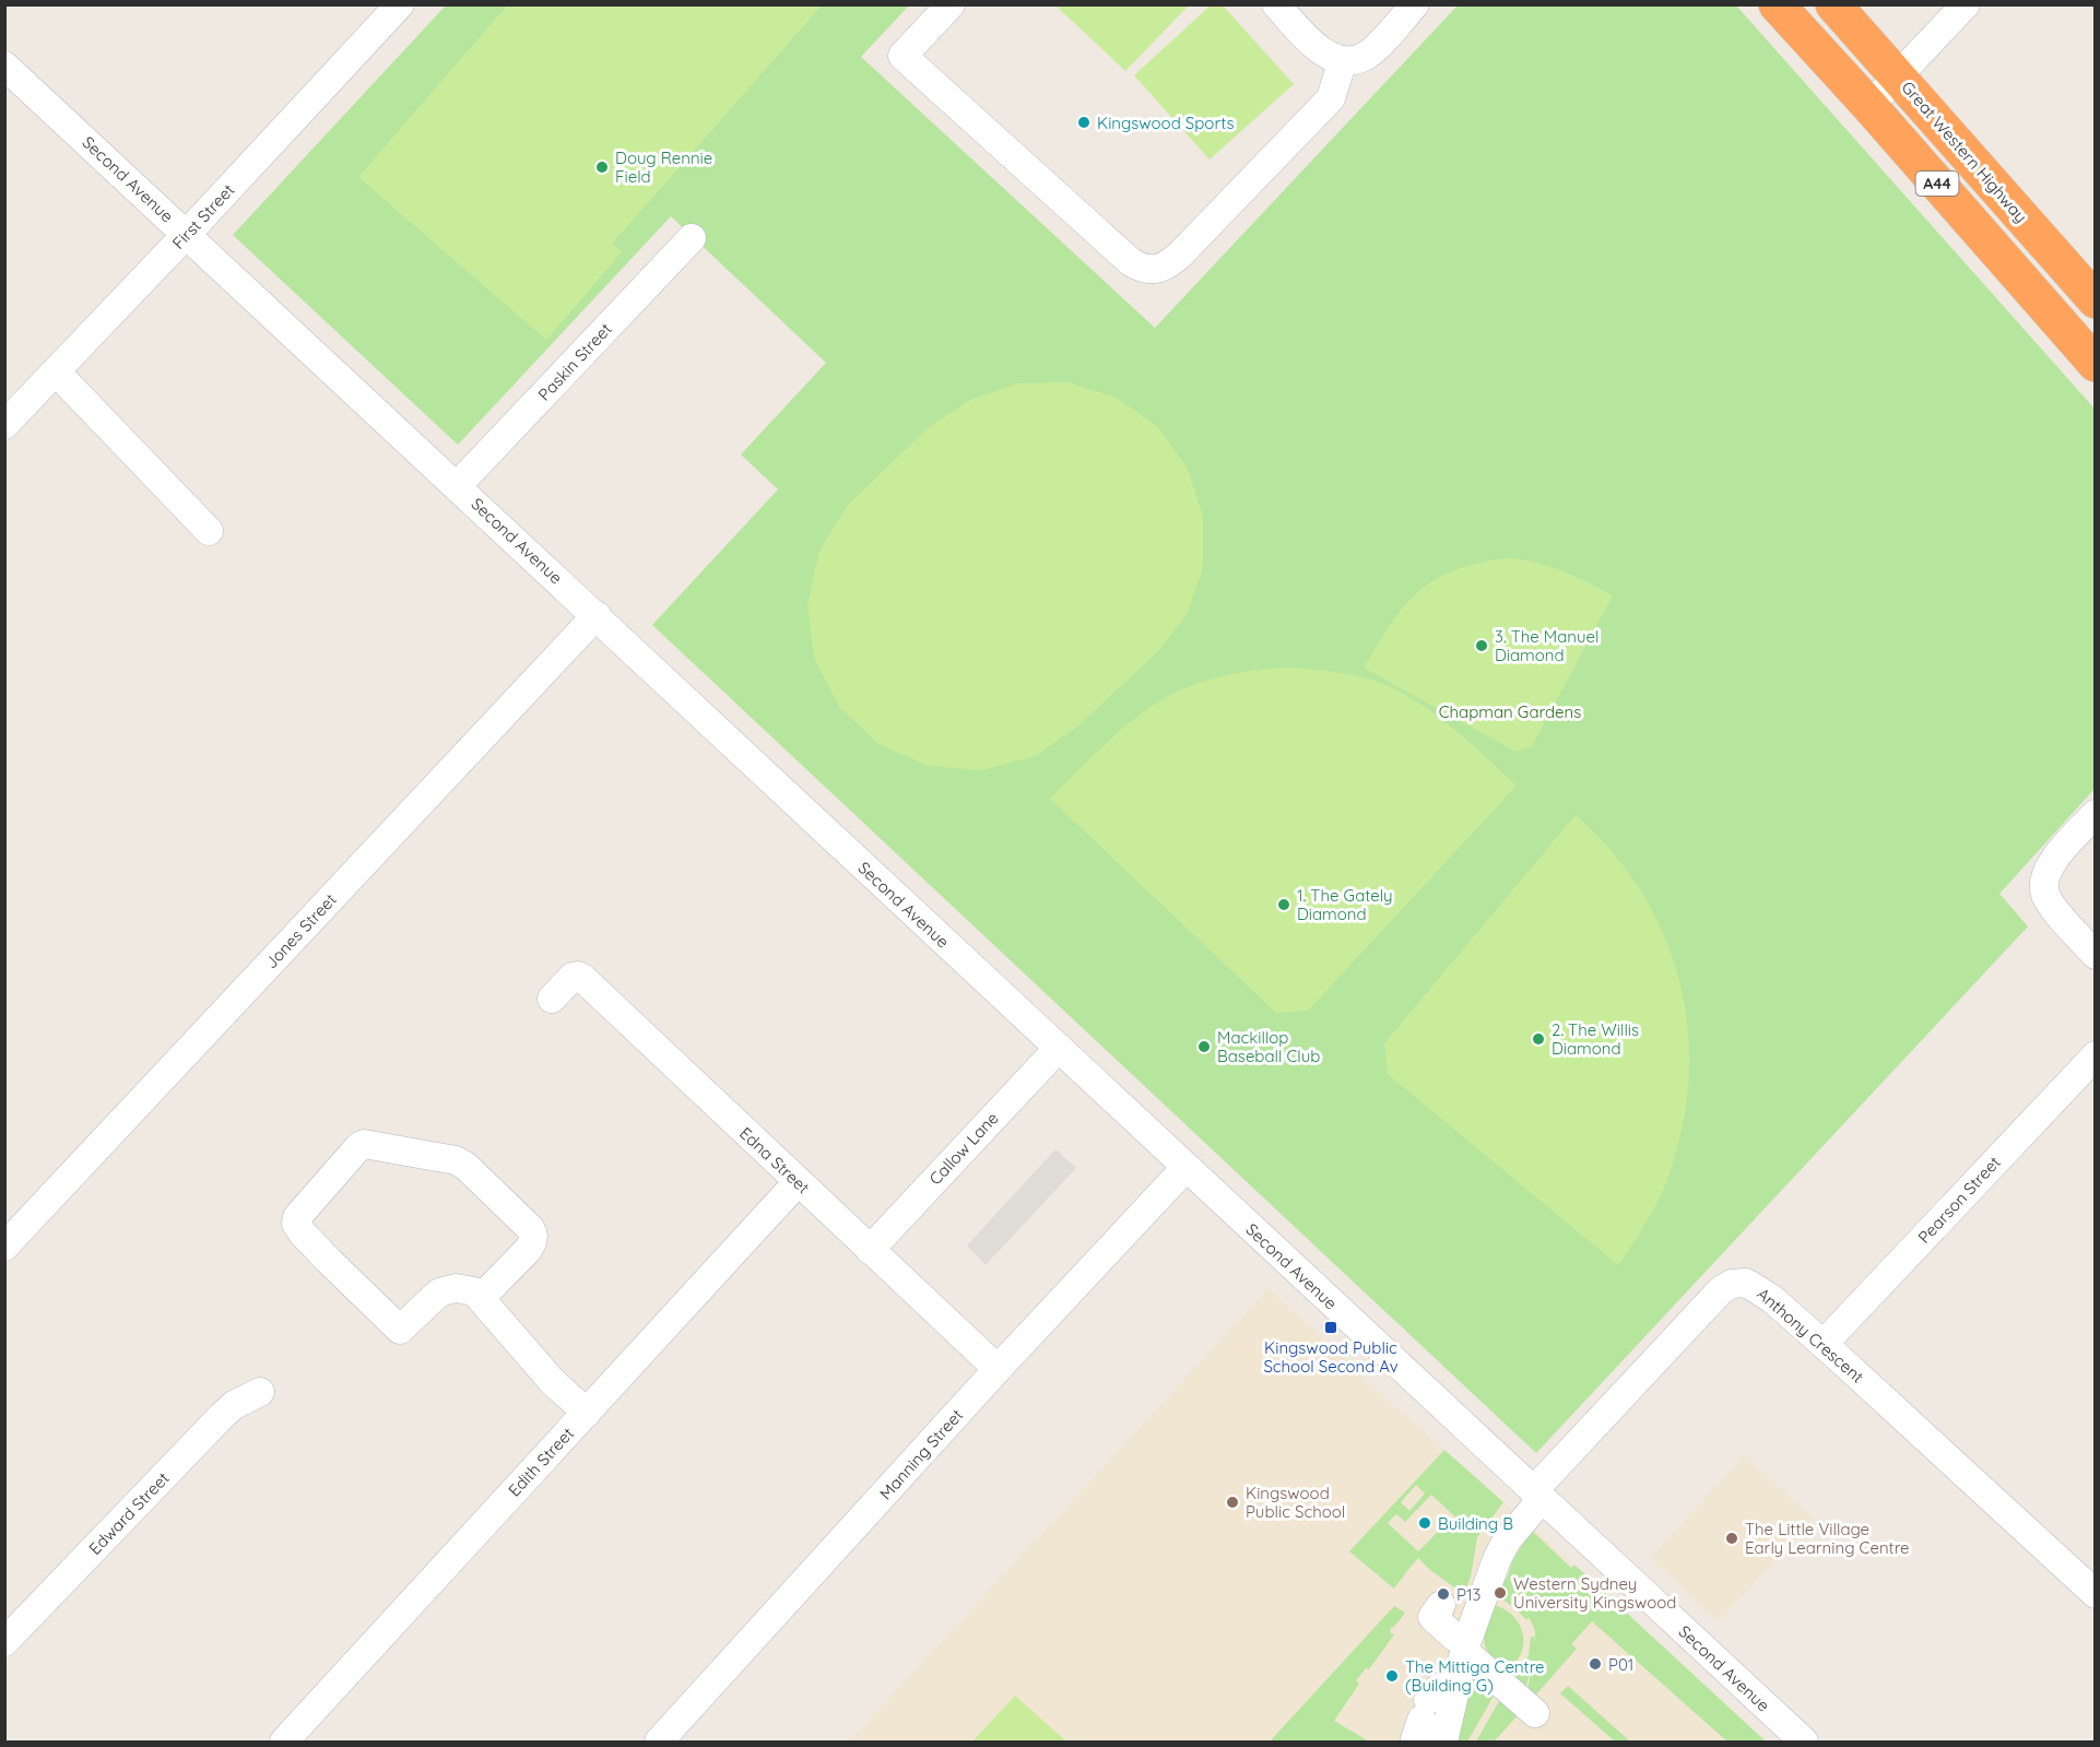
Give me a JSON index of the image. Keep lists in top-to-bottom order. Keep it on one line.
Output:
{"streets":{"highway":["Great Western Highway","A44"],"street":["Second Avenue","First Street","Paskin Street","Jones Street","Callow Lane","Edna Street","Pearson Street","Anthony Crescent","Manning Street","Edith Street","Edward Street"]},"crossings":[["Second Avenue","First Street"],["Second Avenue","Paskin Street"],["Second Avenue","Jones Street"],["Second Avenue","Callow Lane"],["Second Avenue","Anthony Crescent"],["Second Avenue","Manning Street"],["Callow Lane","Edna Street"],["Edna Street","Manning Street"],["Edna Street","Edith Street"],["Pearson Street","Anthony Crescent"]],"parks":["Chapman Gardens"],"places":{"other":["Kingswood Sports","Doug Rennie Field","3. The Manuel Diamond","1. The Gately Diamond","2. The Willis Diamond","Mackillop Baseball Club","Kingswood Public School","Building B","The Little Village Early Learning Centre","Western Sydney University Kingswood","P13","P01","The Mittiga Centre (Building G)"],"transit":["Kingswood Public School Second Av"]}}
